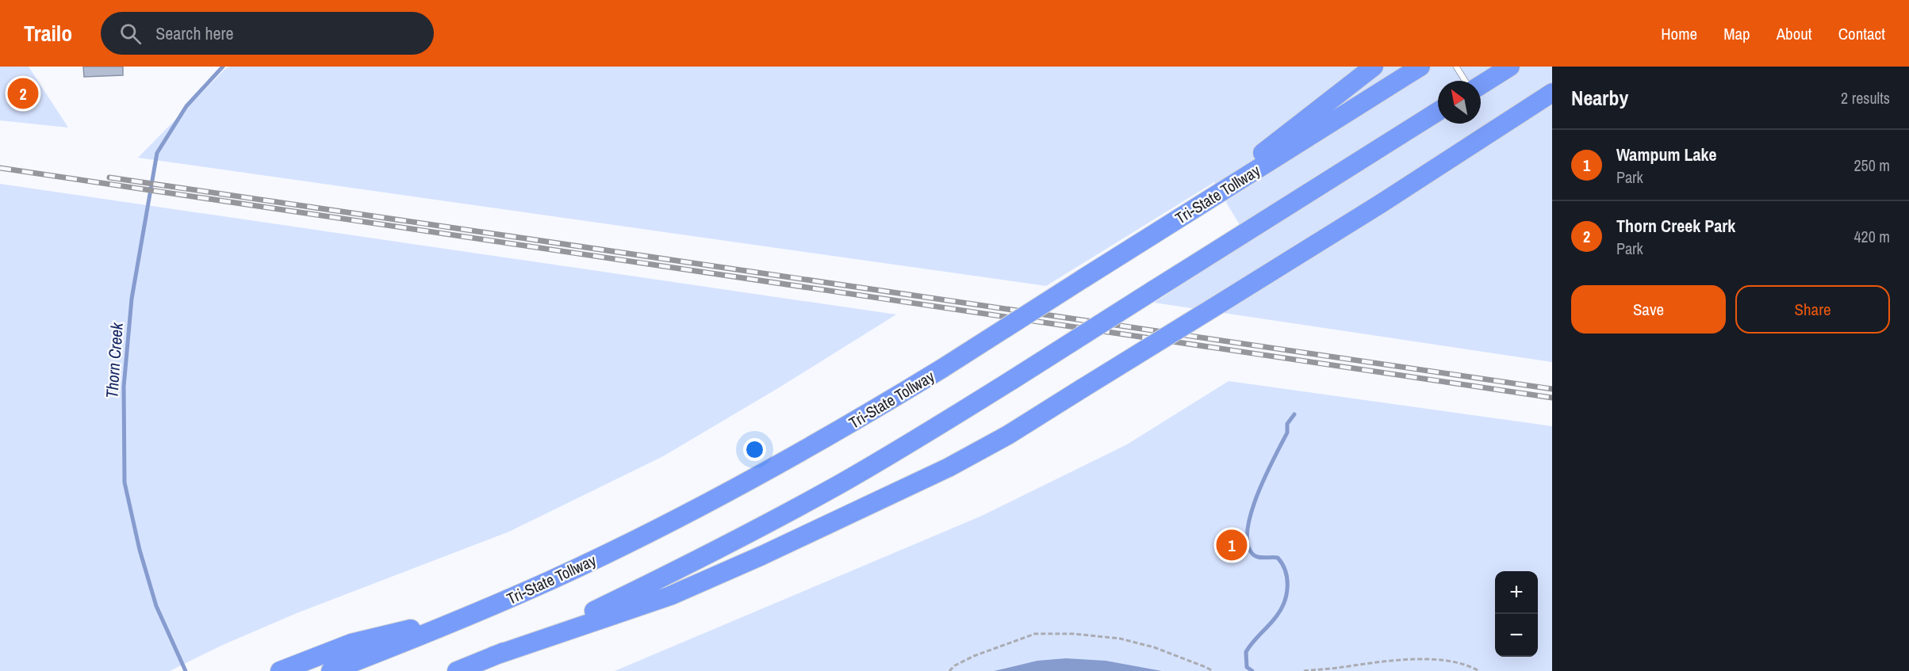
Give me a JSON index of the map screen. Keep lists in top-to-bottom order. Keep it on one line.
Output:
{"streets":{"highway":["Tri-State Tollway"]},"water":["Thorn Creek"],"north":"top left","page":{"header":"Trailo","search":"Search here","nav":["Home","Map","About","Contact"],"heading":["Nearby","2 results"],"pins":["2","1"],"list":[{"mark":"1","name":"Wampum Lake","note":"Park","value":"250 m"},{"mark":"2","name":"Thorn Creek Park","note":"Park","value":"420 m"}],"buttons":["Save","Share"],"map_buttons":["+","−"]}}
